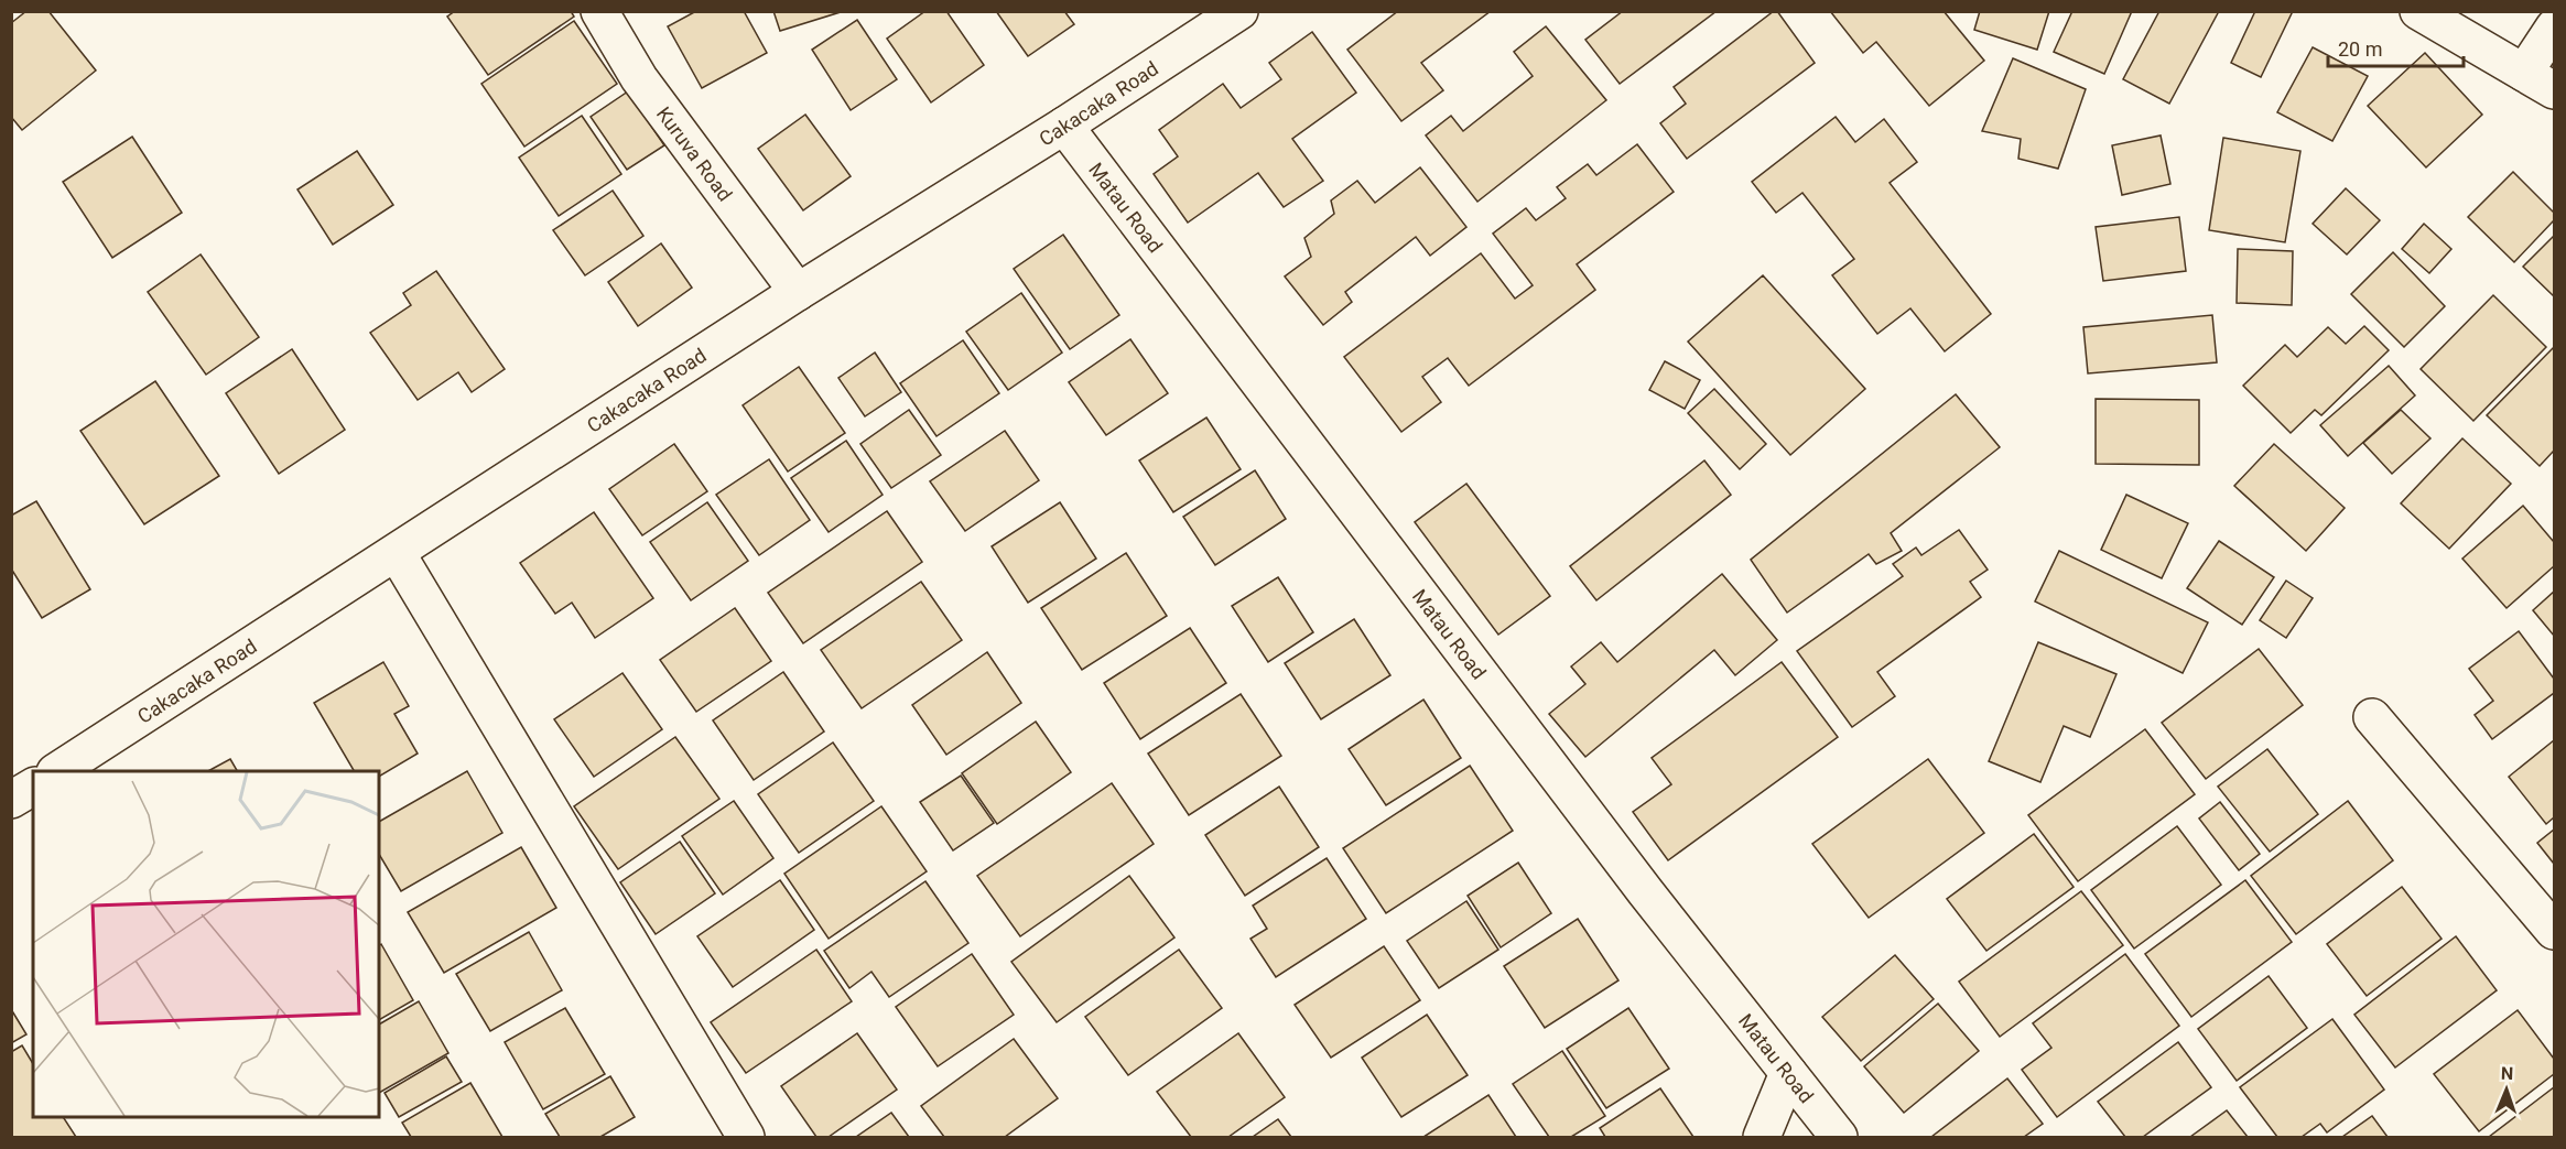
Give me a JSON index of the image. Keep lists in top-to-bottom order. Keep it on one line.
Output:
{"streets":{"street":["Cakacaka Road","Kuruva Road","Matau Road"]},"crossings":[["Cakacaka Road","Kuruva Road"],["Cakacaka Road","Matau Road"]],"scale_bar":"20 m","north":"top"}
